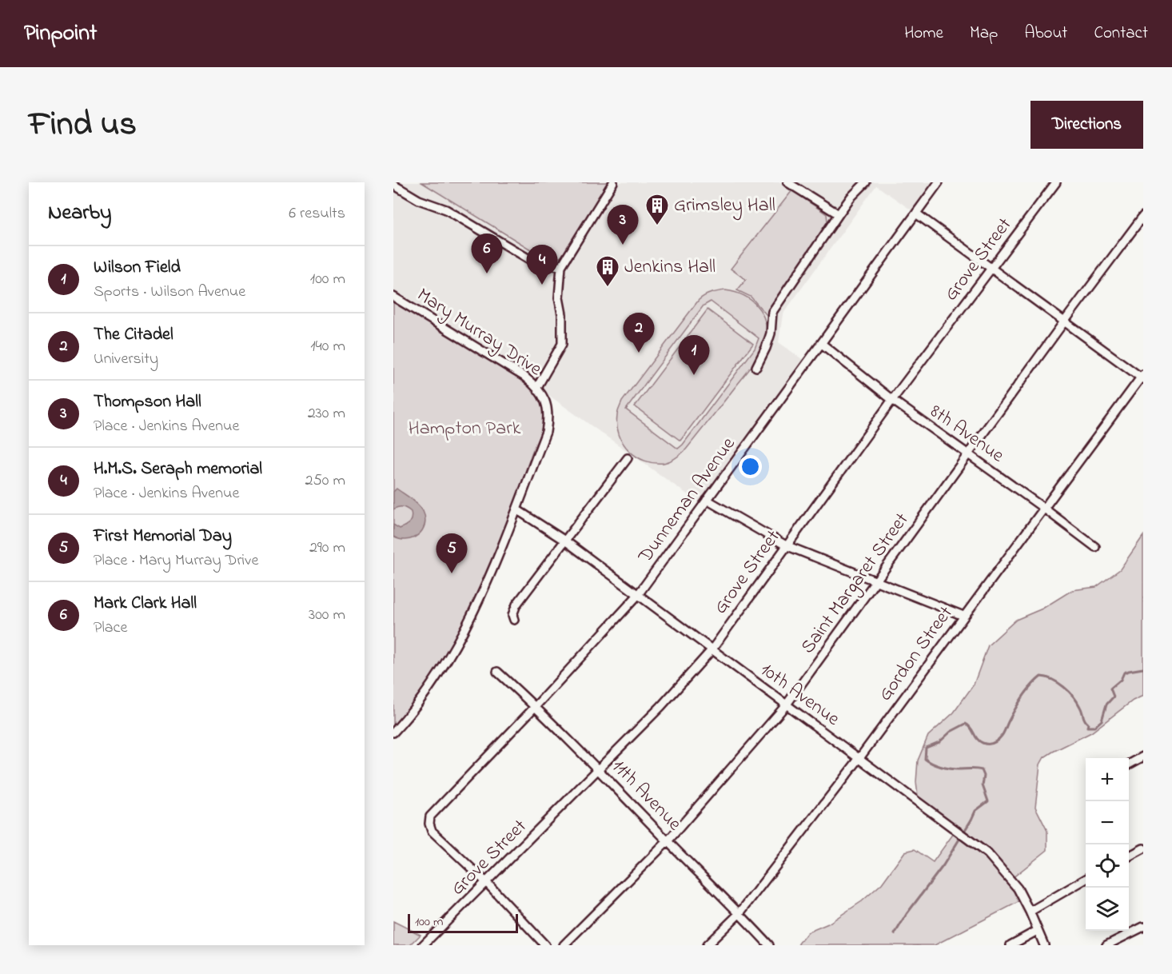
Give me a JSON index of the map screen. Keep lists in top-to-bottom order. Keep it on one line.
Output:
{"streets":{"street":["Grove Street","Mary Murray Drive","8th Avenue","Dunneman Avenue","Saint Margaret Street","Gordon Street","10th Avenue","11th Avenue"]},"crossings":[["Grove Street","8th Avenue"],["Grove Street","Dunneman Avenue"],["Grove Street","10th Avenue"],["Grove Street","11th Avenue"],["Mary Murray Drive","10th Avenue"],["8th Avenue","Dunneman Avenue"],["8th Avenue","Saint Margaret Street"],["8th Avenue","Gordon Street"],["Dunneman Avenue","10th Avenue"],["Dunneman Avenue","11th Avenue"],["Saint Margaret Street","10th Avenue"],["Saint Margaret Street","11th Avenue"],["Gordon Street","10th Avenue"],["Gordon Street","11th Avenue"]],"parks":["Hampton Park"],"places":{"building":["Grimsley Hall","Jenkins Hall"]},"scale_bar":"100 m","page":{"header":"Pinpoint","nav":["Home","Map","About","Contact"],"title":"Find us","buttons":"Directions","heading":["Nearby","6 results"],"pins":["3","6","4","2","1","5"],"list":[{"mark":"1","name":"Wilson Field","note":"Sports · Wilson Avenue","value":"100 m"},{"mark":"2","name":"The Citadel","note":"University","value":"140 m"},{"mark":"3","name":"Thompson Hall","note":"Place · Jenkins Avenue","value":"230 m"},{"mark":"4","name":"H.M.S. Seraph memorial","note":"Place · Jenkins Avenue","value":"250 m"},{"mark":"5","name":"First Memorial Day","note":"Place · Mary Murray Drive","value":"290 m"},{"mark":"6","name":"Mark Clark Hall","note":"Place","value":"300 m"}],"map_buttons":["+","−"],"scale":"100 m"}}
